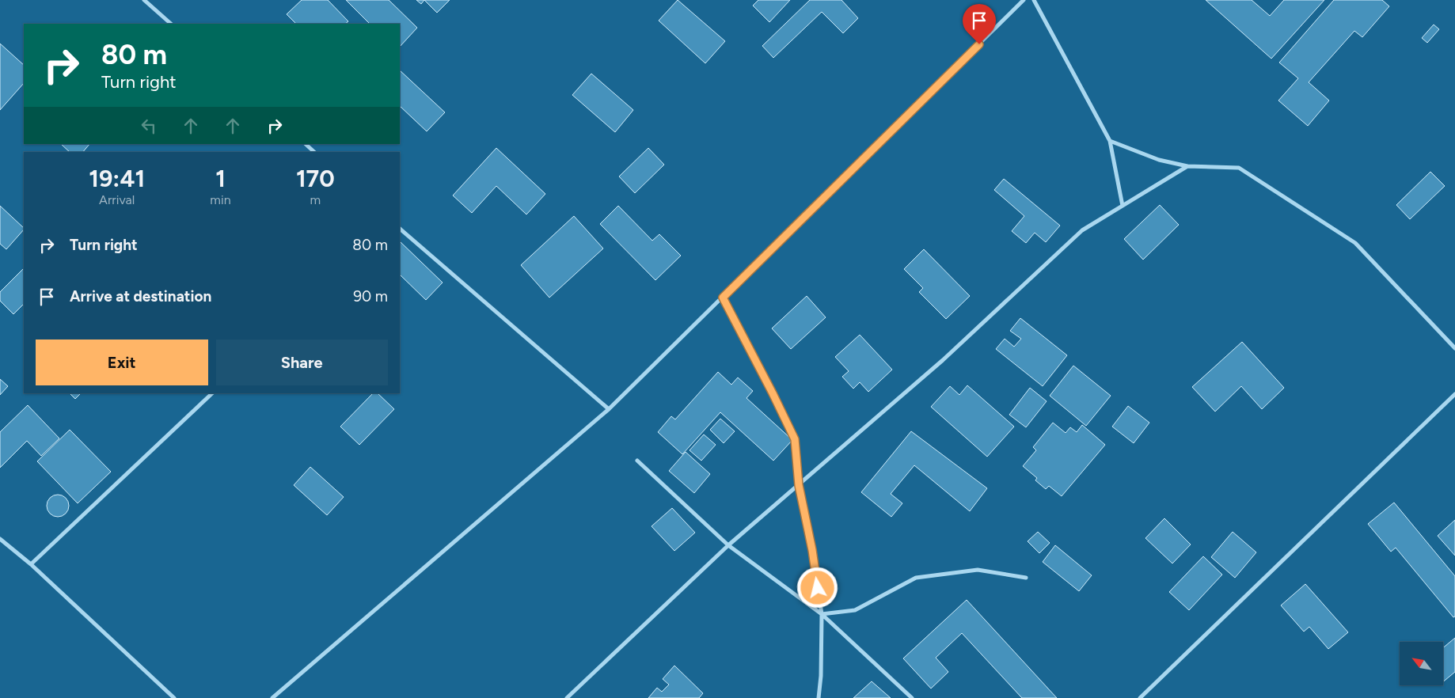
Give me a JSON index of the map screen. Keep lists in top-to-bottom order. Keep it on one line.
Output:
{"north":"top left","page":{"turn":["80 m","Turn right"],"eta":["19:41","Arrival","1","min","170","m"],"list":[{"name":"Turn right","value":"80 m"},{"name":"Arrive at destination","value":"90 m"}],"buttons":["Exit","Share"]}}
